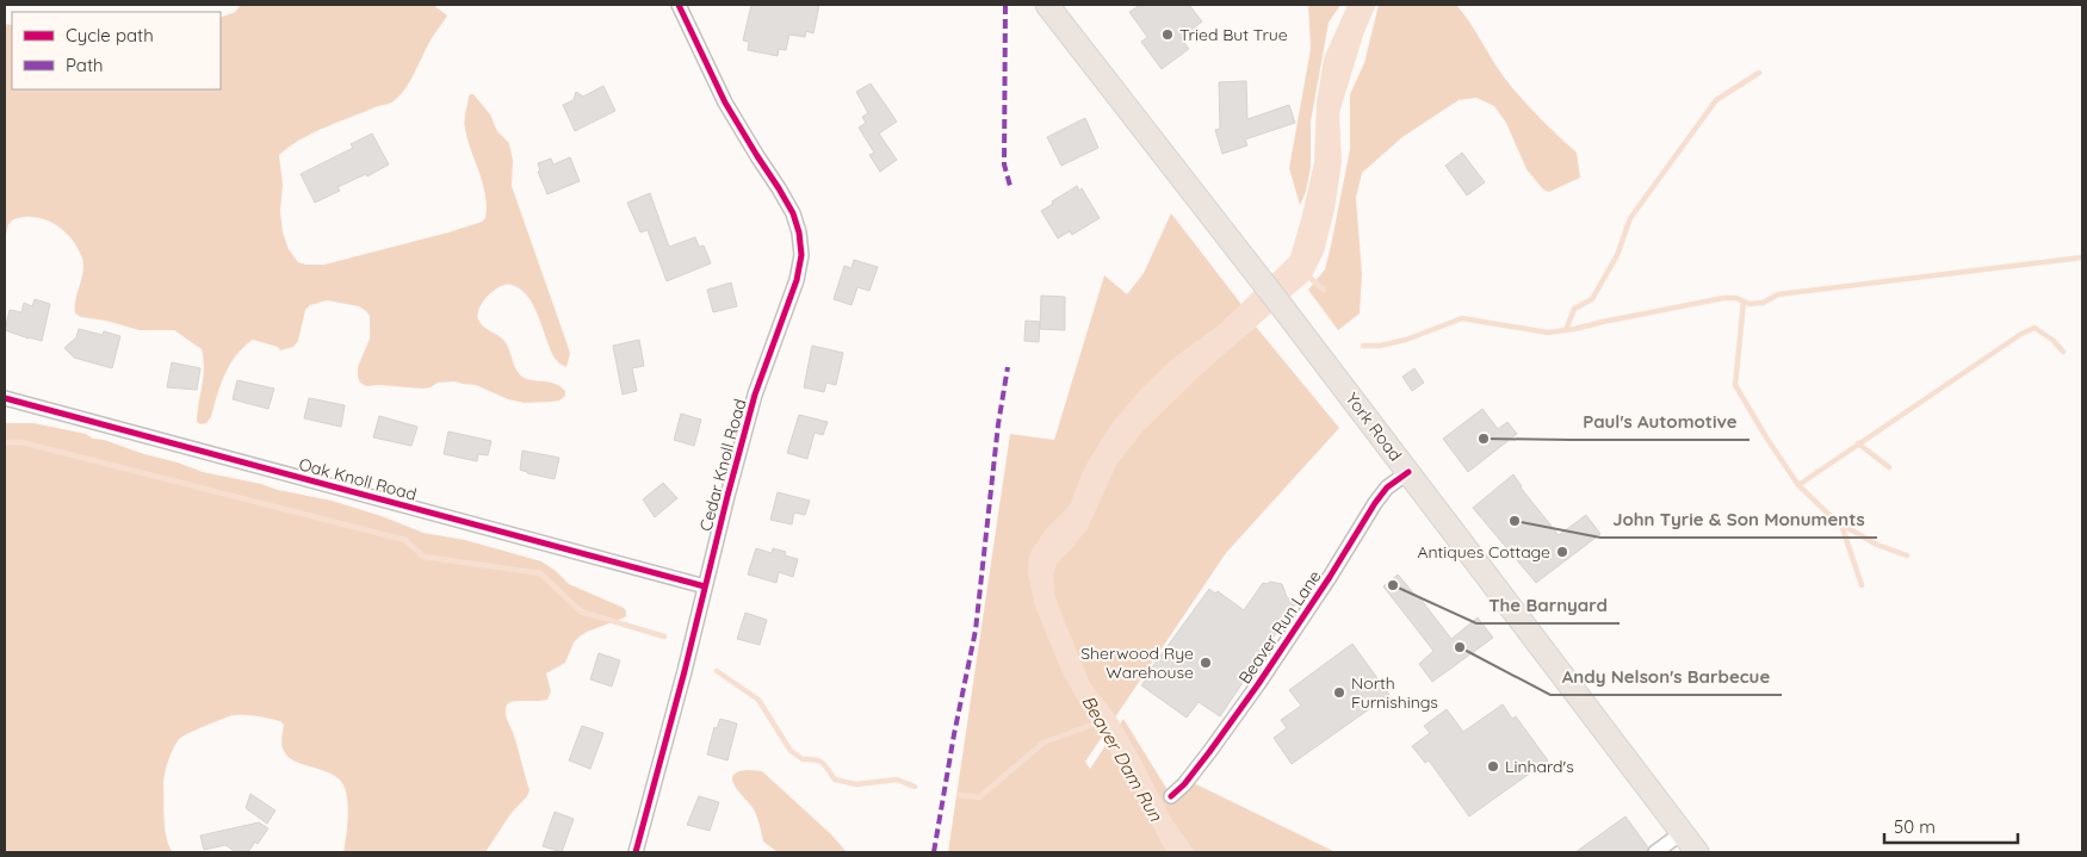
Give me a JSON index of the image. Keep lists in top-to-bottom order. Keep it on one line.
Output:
{"streets":{"main road":["York Road"],"street":["Cedar Knoll Road","Oak Knoll Road","Beaver Run Lane"]},"crossings":[["York Road","Beaver Run Lane"],["Cedar Knoll Road","Oak Knoll Road"]],"water":["Beaver Dam Run"],"places":["Tried But True","Paul's Automotive","John Tyrie & Son Monuments","Antiques Cottage","The Barnyard","Andy Nelson's Barbecue","Sherwood Rye Warehouse","North Furnishings","Linhard's"],"legend":["Cycle path","Path"],"scale_bar":"50 m"}
